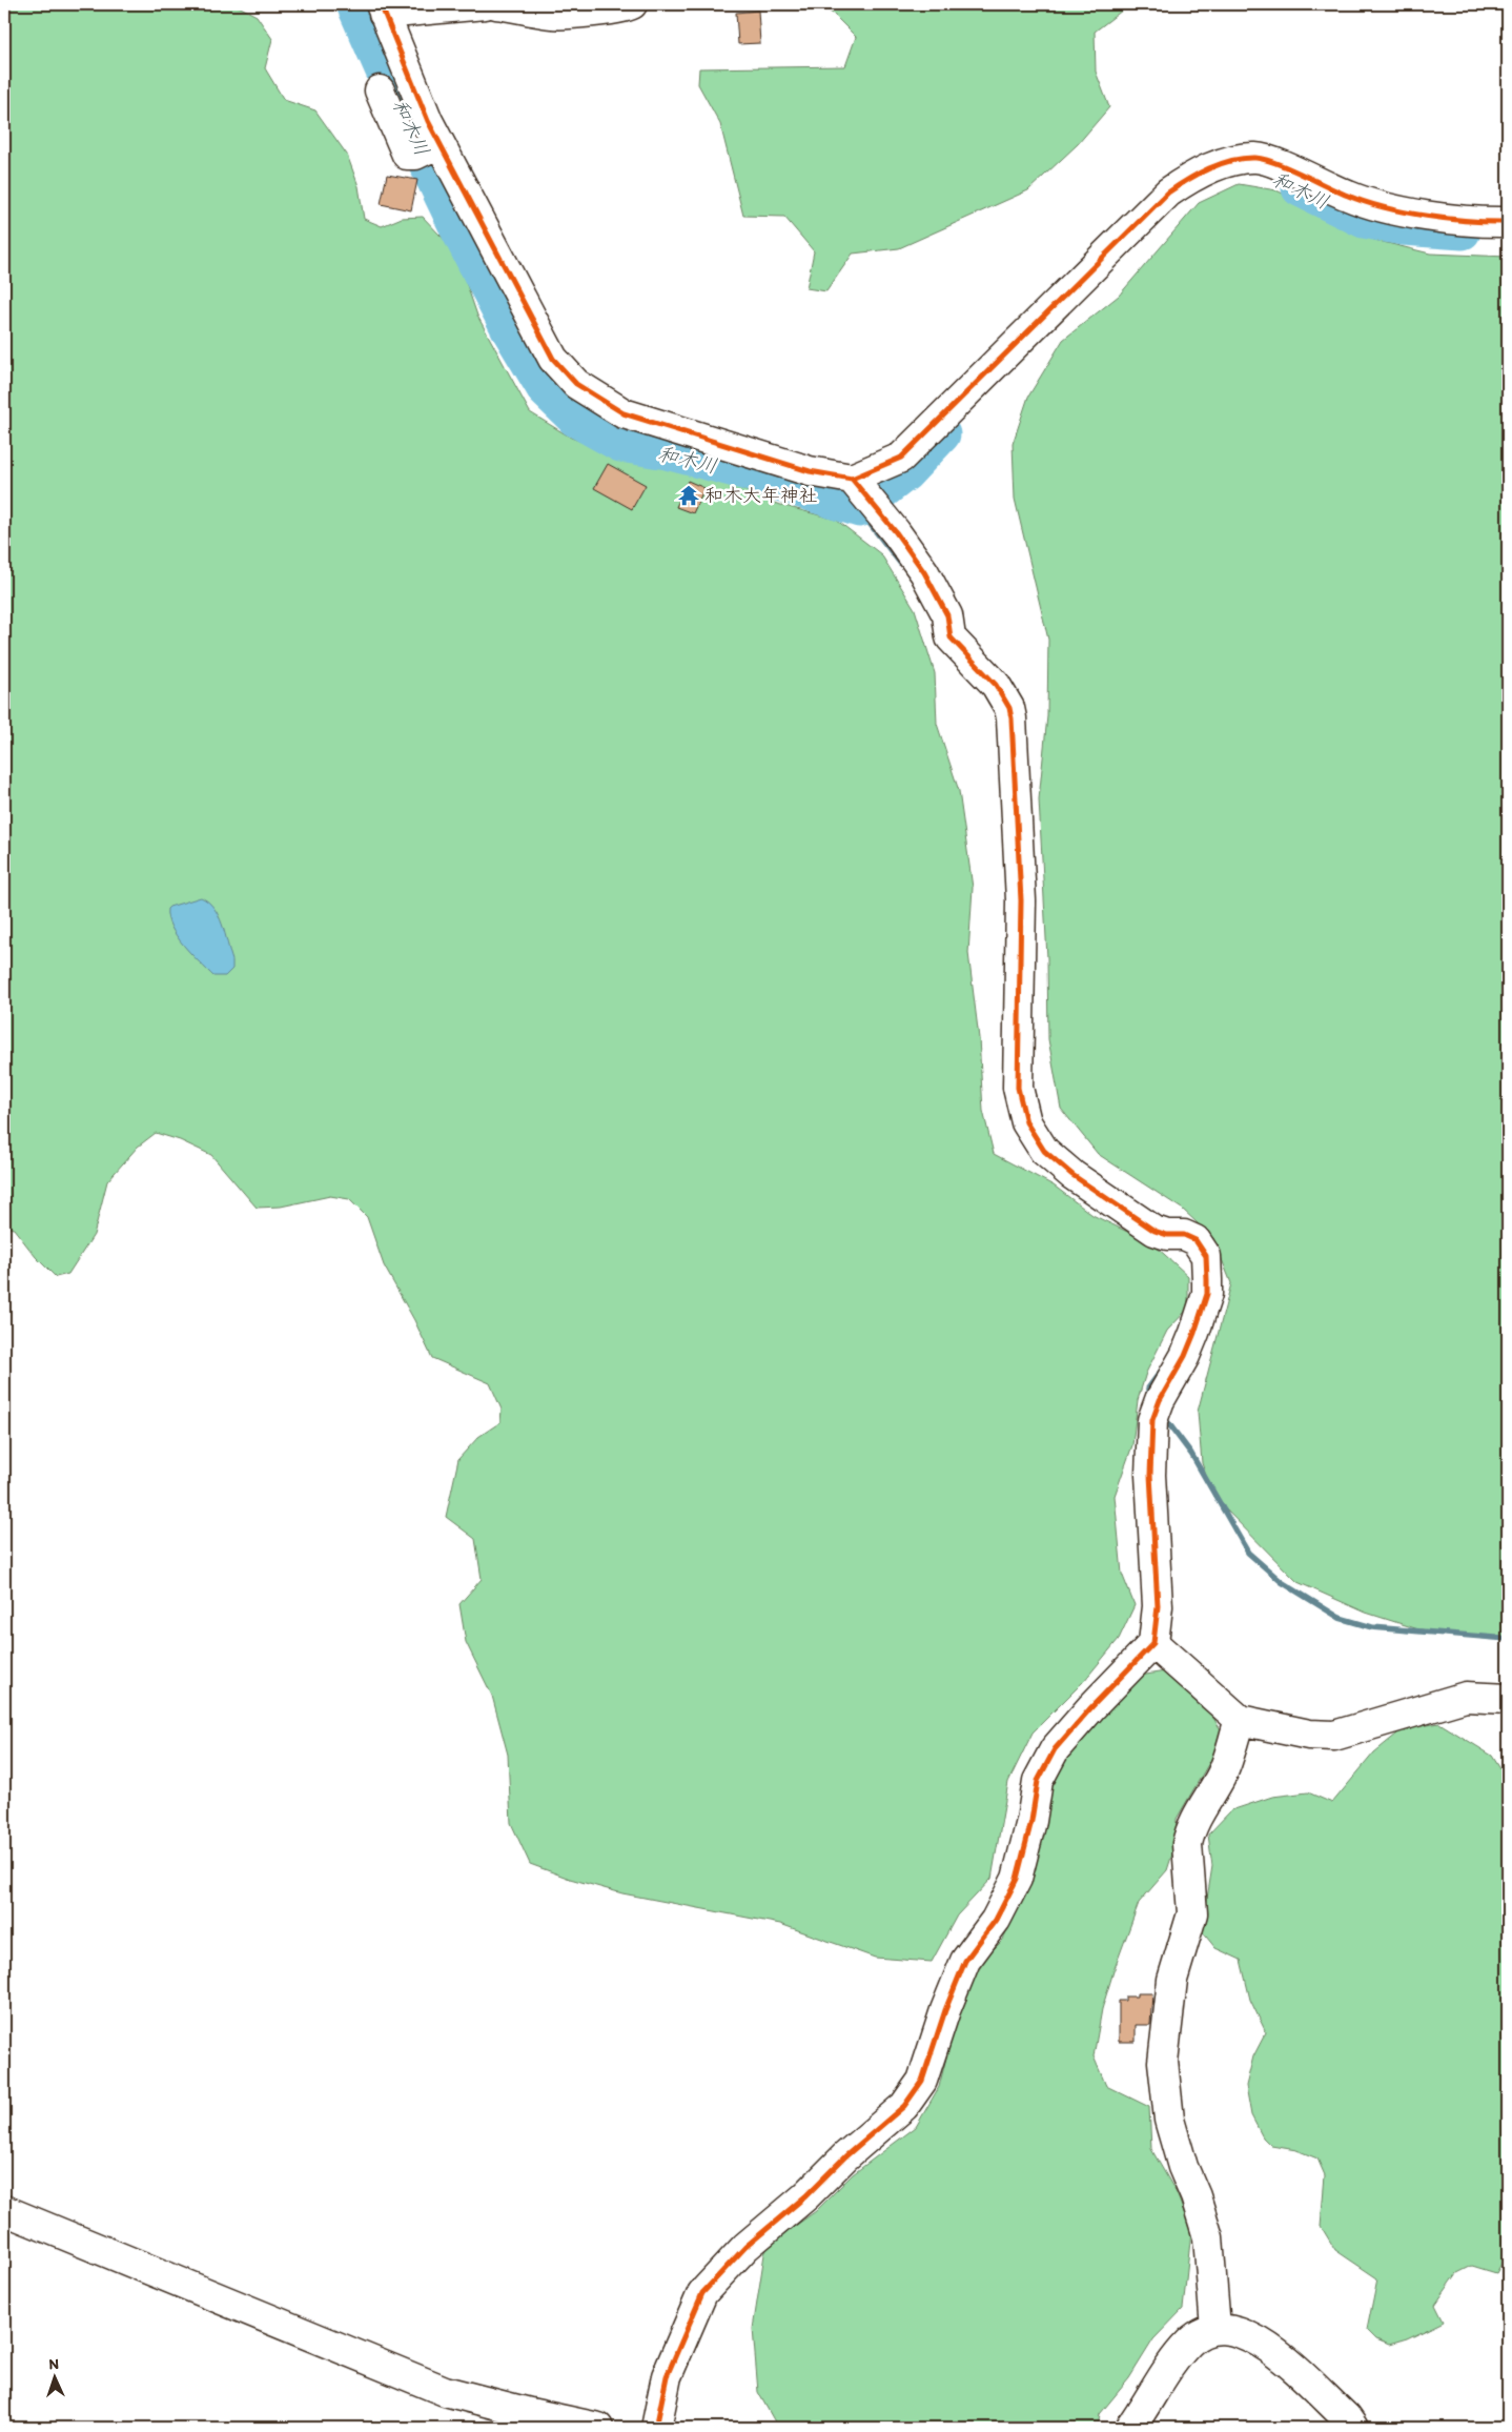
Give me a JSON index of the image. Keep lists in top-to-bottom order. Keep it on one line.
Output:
{"water":["和木川"],"places":{"temple":["和木大年神社"]},"north":"top"}
